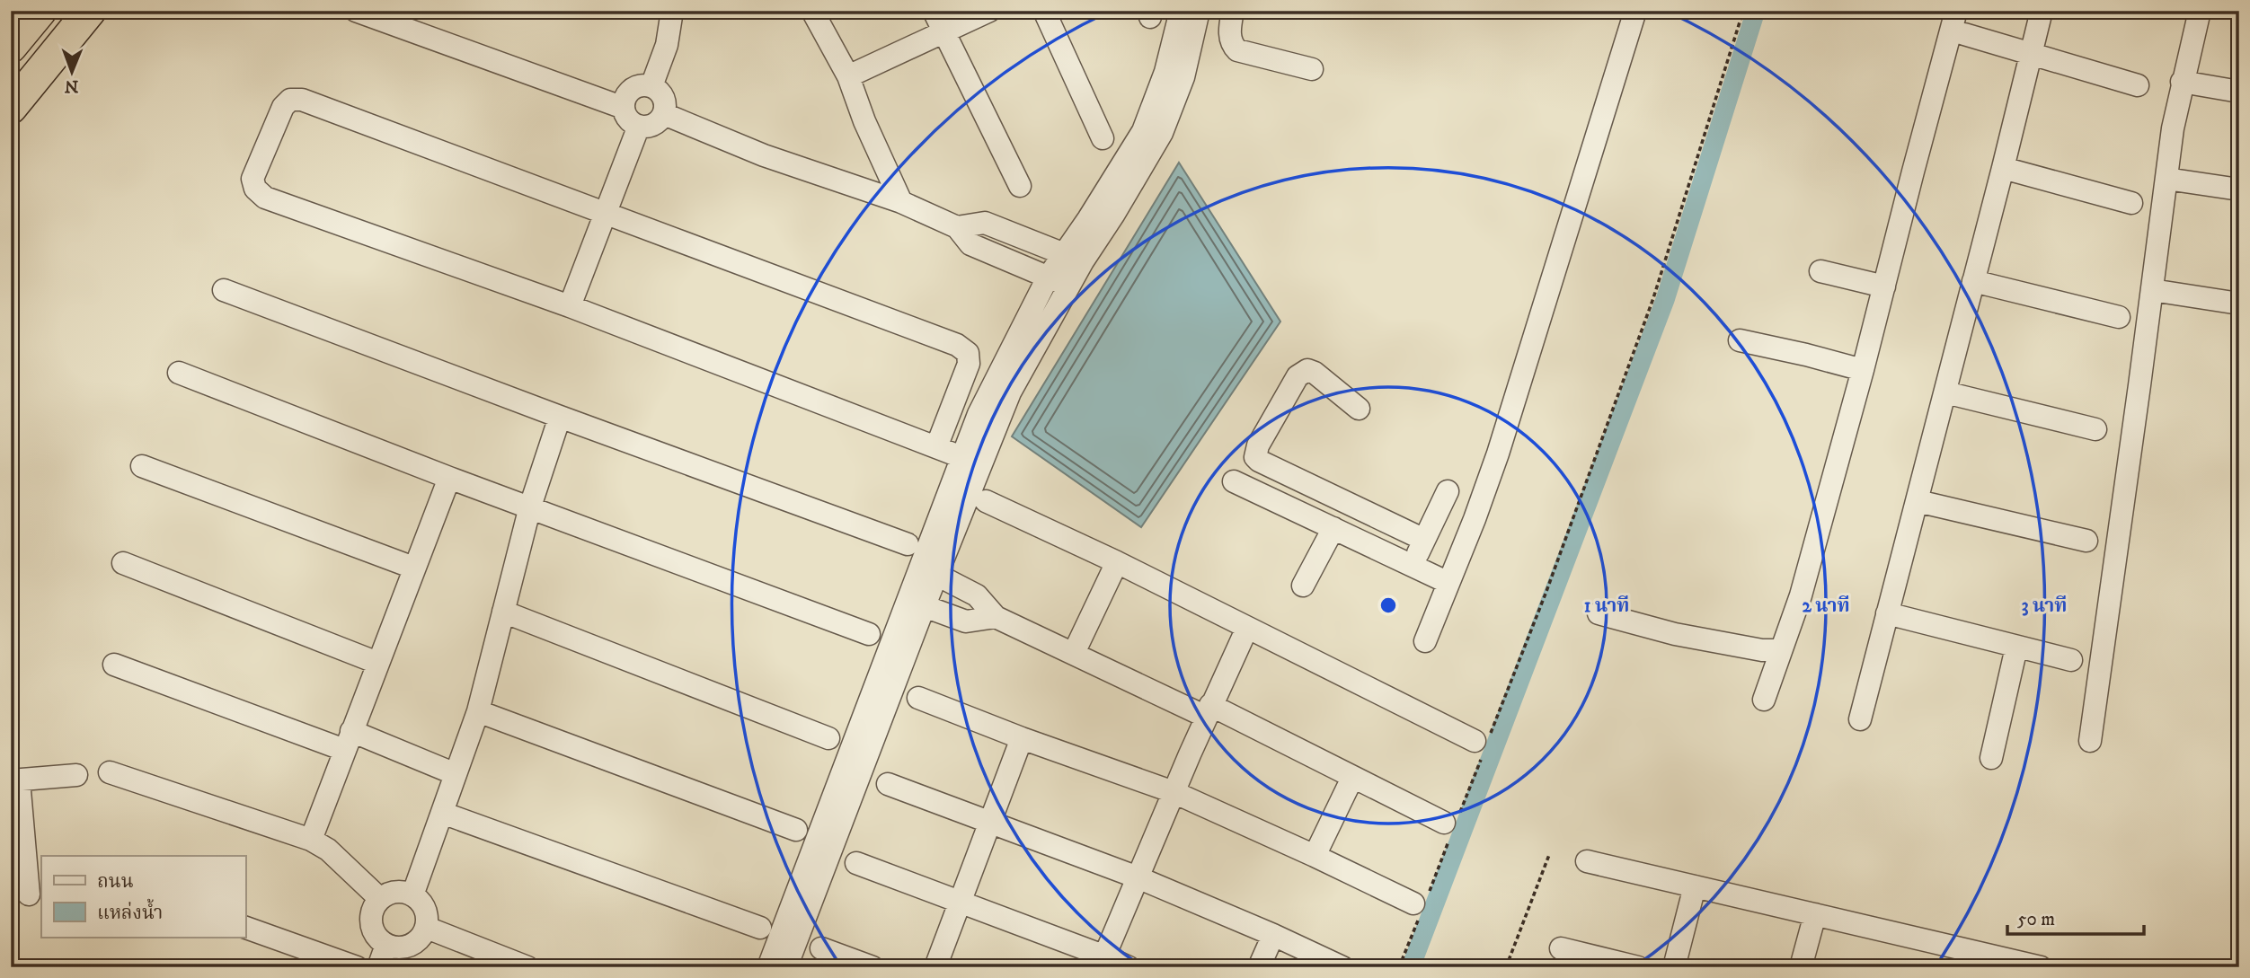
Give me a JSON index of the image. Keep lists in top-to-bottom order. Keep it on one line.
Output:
{"legend":["ถนน","แหล่งน้ำ"],"scale_bar":"50 m","north":"bottom","rings":["1 นาที","2 นาที","3 นาที"]}
